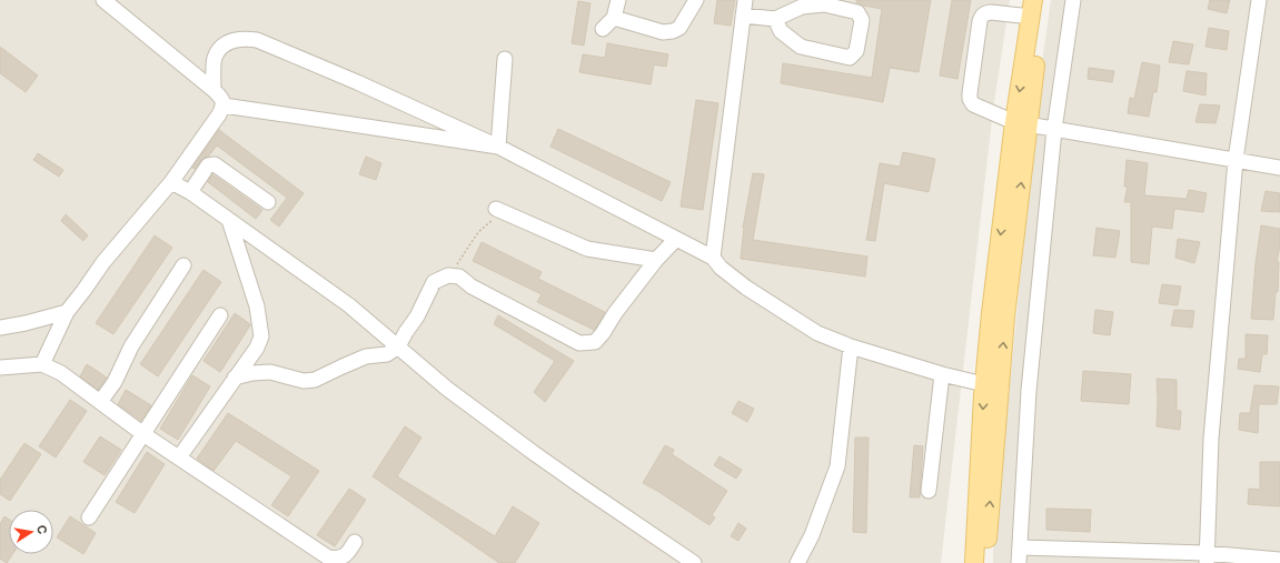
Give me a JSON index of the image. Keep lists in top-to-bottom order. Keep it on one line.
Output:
{"north":"right"}
